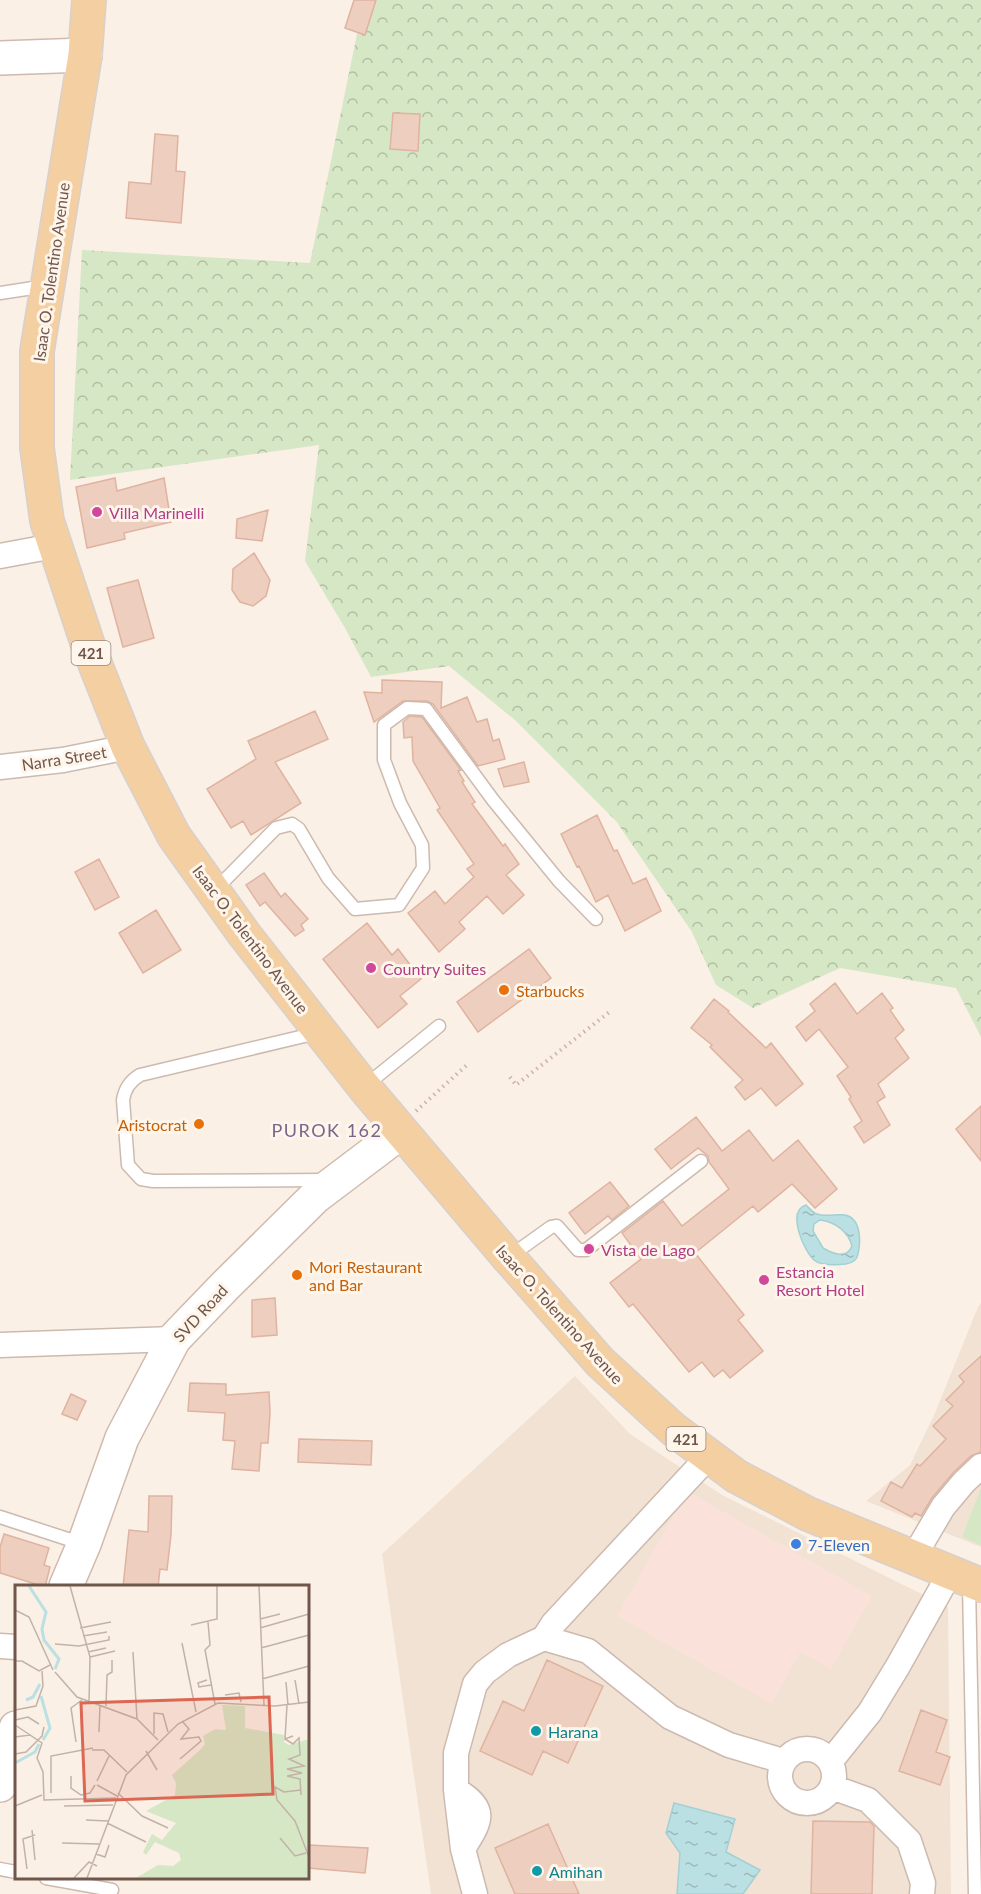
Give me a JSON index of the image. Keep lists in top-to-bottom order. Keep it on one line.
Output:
{"streets":{"main road":["Isaac O. Tolentino Avenue","421","SVD Road"],"street":["Narra Street"]},"crossings":[["Isaac O. Tolentino Avenue","Narra Street"],["Isaac O. Tolentino Avenue","SVD Road"]],"districts":["PUROK 162"],"places":["Villa Marinelli","Country Suites","Starbucks","Aristocrat","Vista de Lago","Mori Restaurant and Bar","Estancia Resort Hotel","7-Eleven","Harana","Amihan"]}
